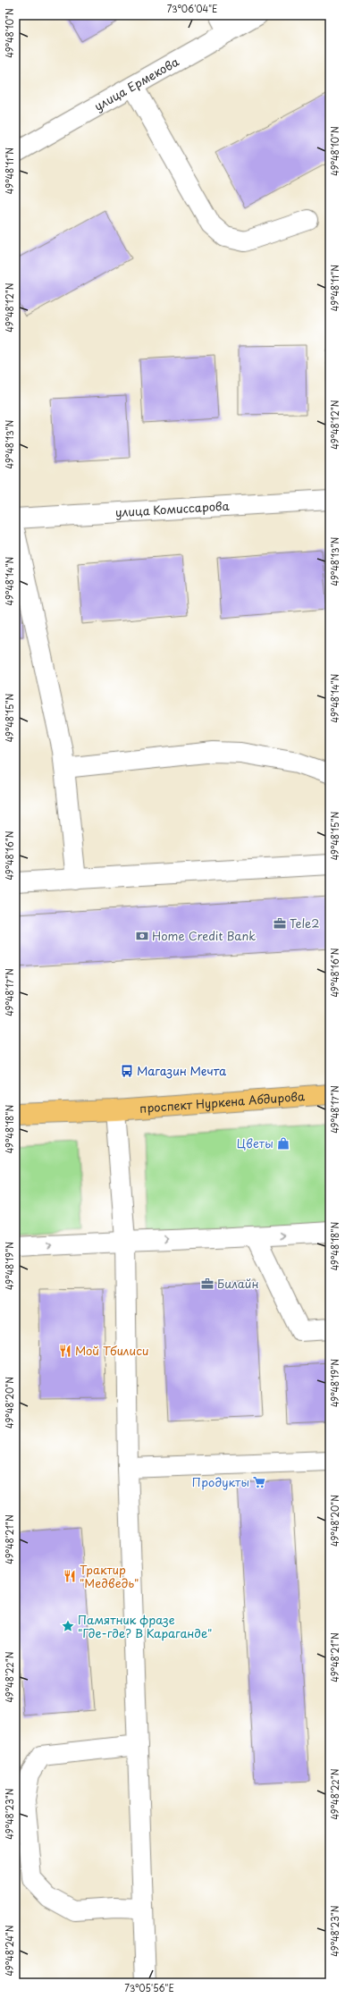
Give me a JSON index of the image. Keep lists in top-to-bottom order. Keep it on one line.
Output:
{"streets":{"main road":["проспект Нуркена Абдирова"],"street":["улица Ермекова","улица Комиссарова"]},"places":{"office":["Tele2","Билайн"],"bank":["Home Credit Bank"],"bus stop":["Магазин Мечта"],"shop":["Цветы"],"restaurant":["Мой Тбилиси","Трактир \"Медведь\""],"supermarket":["Продукты"],"place":["Памятник фразе \"Где-где? В Караганде\""]},"coordinates":["73°06'04\"E","49°48'10\"N","49°48'11\"N","49°48'12\"N","49°48'13\"N","49°48'14\"N","49°48'15\"N","49°48'16\"N","49°48'17\"N","49°48'18\"N","49°48'19\"N","49°48'20\"N","49°48'21\"N","49°48'22\"N","49°48'23\"N","49°48'24\"N","73°05'56\"E"]}
